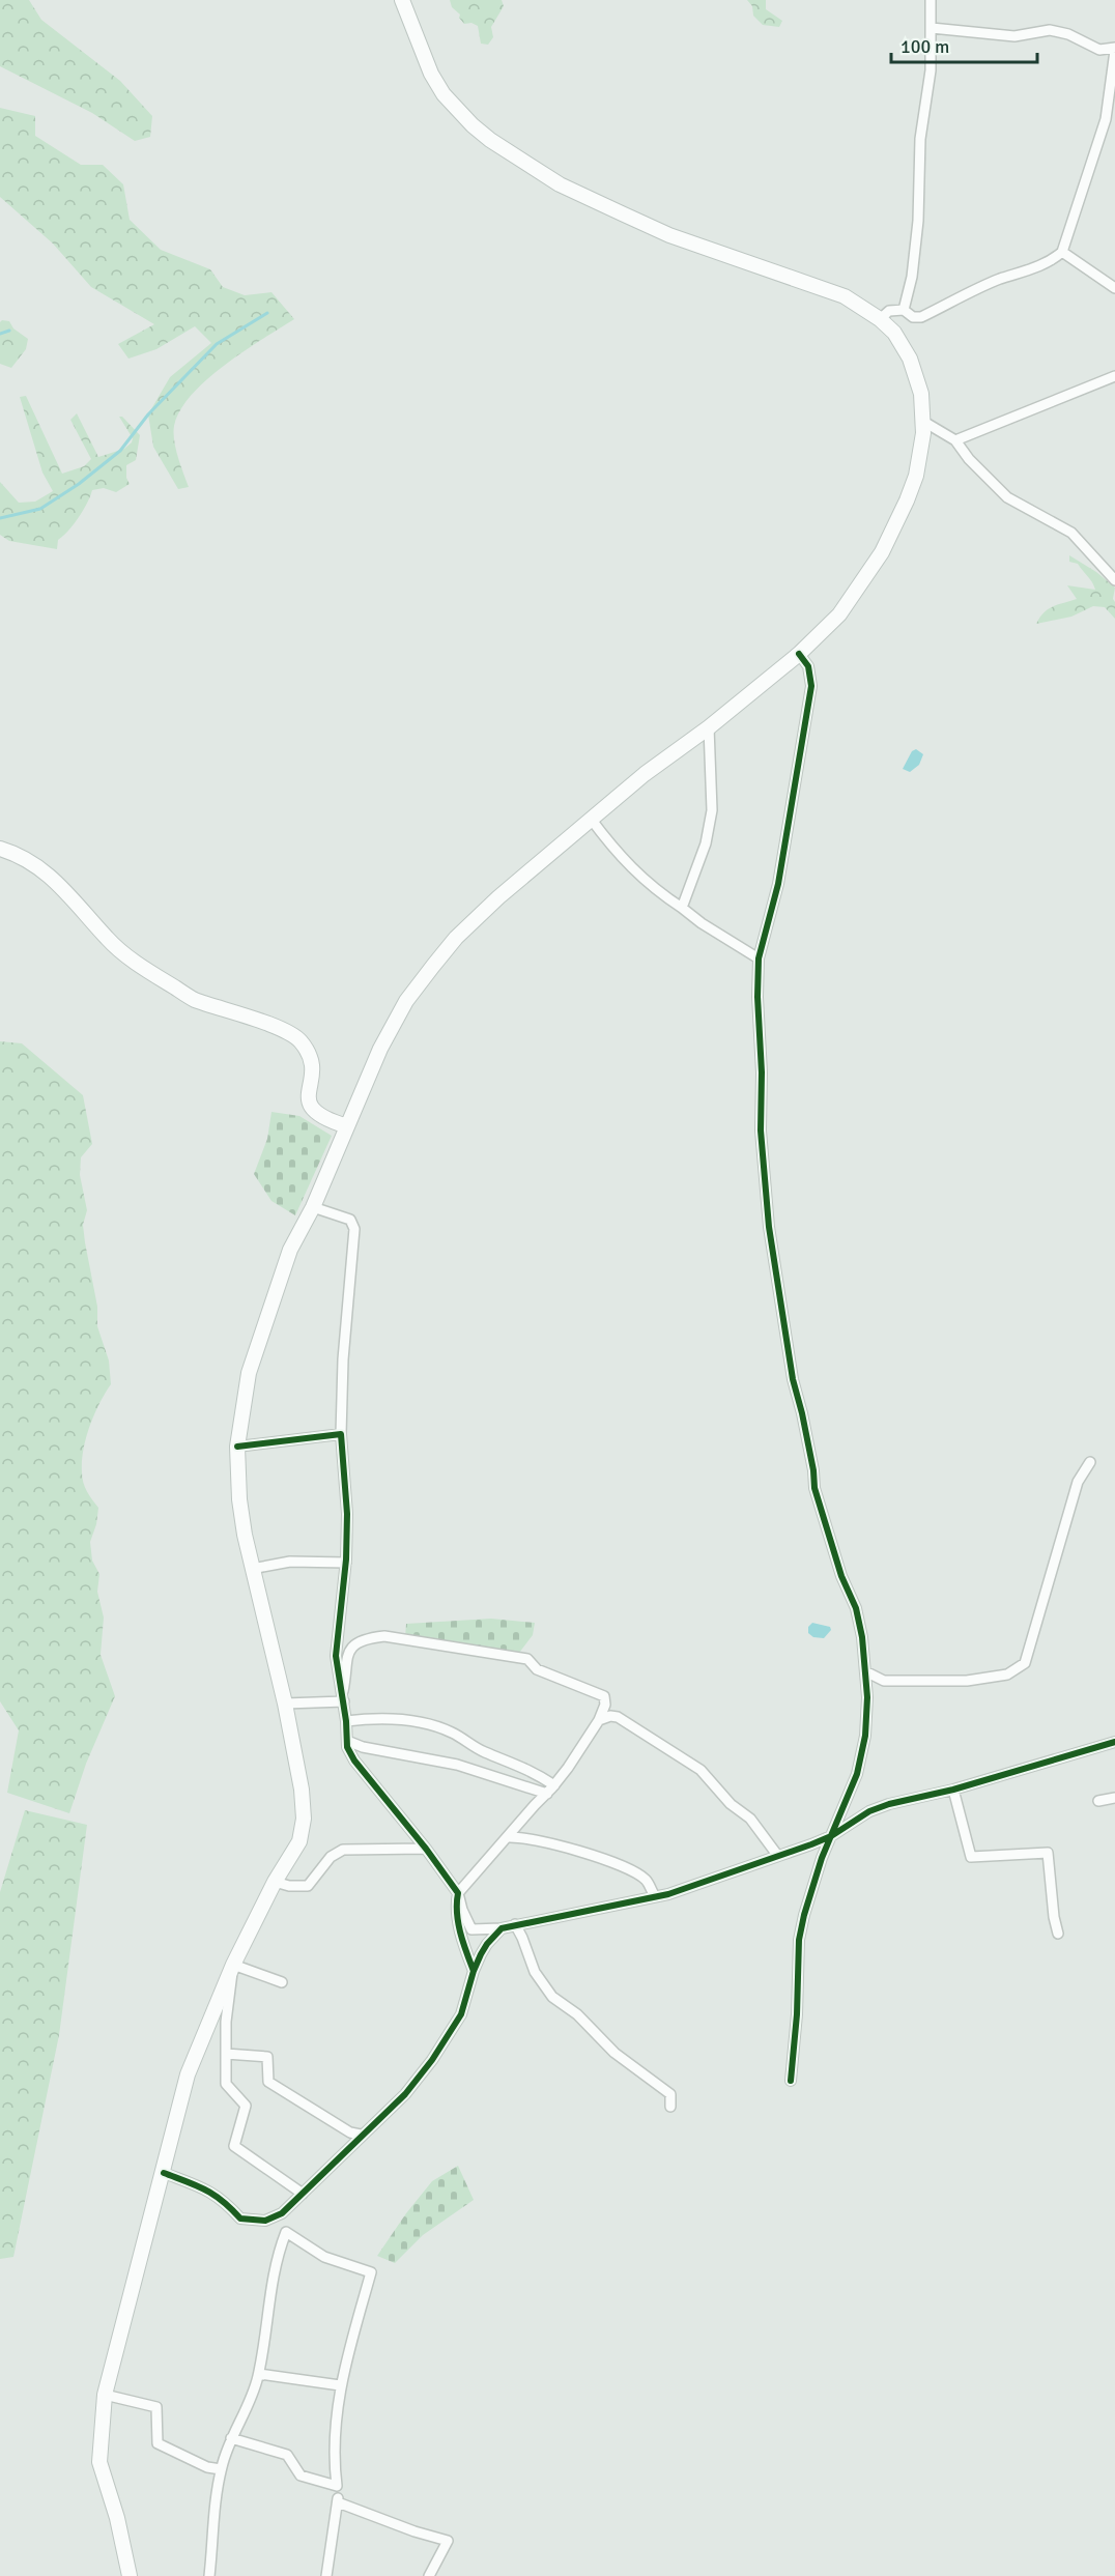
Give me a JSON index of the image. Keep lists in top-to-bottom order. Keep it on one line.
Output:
{"scale_bar":"100 m"}
